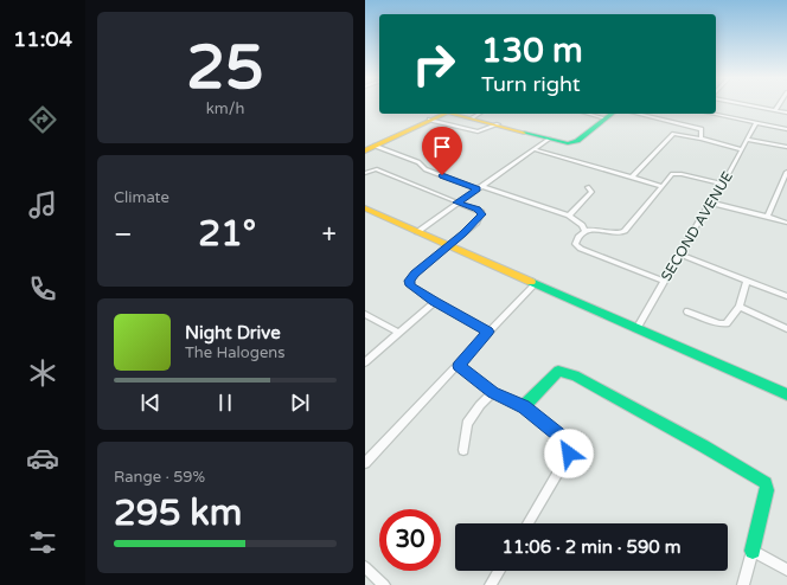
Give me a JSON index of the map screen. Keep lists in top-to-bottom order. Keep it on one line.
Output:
{"streets":{"street":["SECOND AVENUE"]},"page":{"tabs":"11:04","tile":[["25","km/h"],"Climate",["Range · 59%","295 km"]],"turn":["130 m","Turn right"],"heat":["−","21°","+"],"song":["Night Drive","The Halogens"],"limit":"30","trip":"11:06 · 2 min · 590 m"}}
